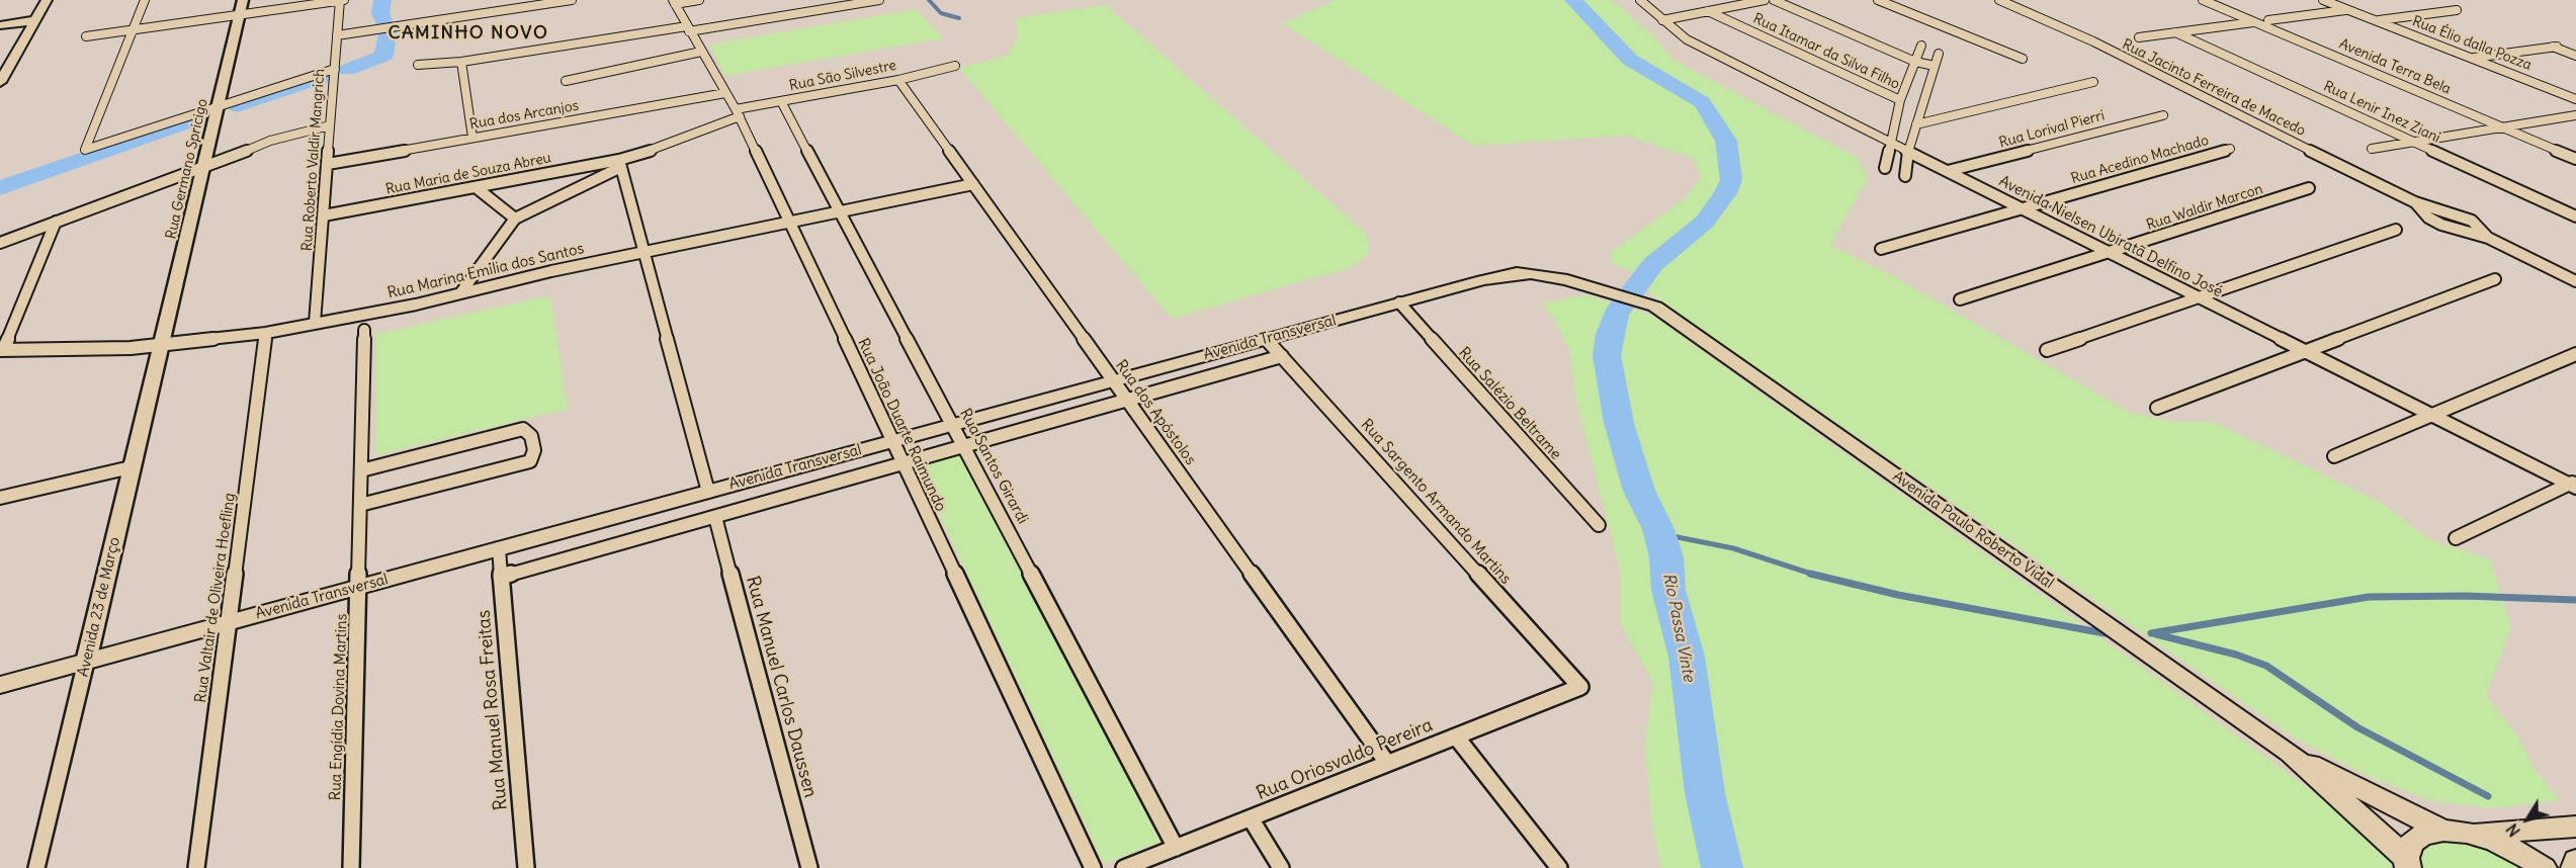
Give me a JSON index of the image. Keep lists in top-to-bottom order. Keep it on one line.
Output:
{"streets":{"main road":["Avenida Transversal","Avenida Paulo Roberto Vidal"],"street":["Rua Élio dalla Pozza","Rua Itamar da Silva Filho","Avenida Terra Bela","Rua São Silvestre","Rua Jacinto Ferreira de Macedo","Rua Lenir Inez Ziani","Rua dos Arcanjos","Rua Lorival Pierri","Rua Roberto Valdir Mangrich","Rua Acedino Machado","Rua Germano Spricigo","Rua Maria de Souza Abreu","Rua Waldir Marcon","Avenida Nielsen Ubiratã Delfino José","Rua Marina Emília dos Santos","Rua Salézio Beltrame","Rua dos Apóstolos","Rua João Duarte Raimundo","Rua Santos Girardi","Rua Sargento Armando Martins","Rua Valtair de Oliveira Hoefling","Avenida 23 de Março","Rua Manuel Carlos Daussen","Rua Engídia Dovina Martins","Rua Manuel Rosa Freitas","Rua Oriosvaldo Pereira"]},"crossings":[["Rua São Silvestre","Rua Maria de Souza Abreu"],["Rua São Silvestre","Rua dos Apóstolos"],["Rua São Silvestre","Rua João Duarte Raimundo"],["Rua São Silvestre","Rua Santos Girardi"],["Rua dos Arcanjos","Rua Roberto Valdir Mangrich"],["Rua dos Arcanjos","Rua João Duarte Raimundo"],["Rua Lorival Pierri","Avenida Nielsen Ubiratã Delfino José"],["Rua Roberto Valdir Mangrich","Rua Maria de Souza Abreu"],["Rua Roberto Valdir Mangrich","Rua Marina Emília dos Santos"],["Rua Acedino Machado","Avenida Nielsen Ubiratã Delfino José"],["Rua Germano Spricigo","Rua Marina Emília dos Santos"],["Rua Germano Spricigo","Avenida 23 de Março"],["Rua Waldir Marcon","Avenida Nielsen Ubiratã Delfino José"],["Rua Marina Emília dos Santos","Rua dos Apóstolos"],["Rua Marina Emília dos Santos","Rua João Duarte Raimundo"],["Rua Marina Emília dos Santos","Rua Santos Girardi"],["Rua Marina Emília dos Santos","Rua Valtair de Oliveira Hoefling"],["Rua Marina Emília dos Santos","Avenida 23 de Março"],["Avenida Transversal","Rua Salézio Beltrame"],["Avenida Transversal","Rua dos Apóstolos"],["Avenida Transversal","Rua João Duarte Raimundo"],["Avenida Transversal","Rua Santos Girardi"],["Avenida Transversal","Rua Sargento Armando Martins"],["Avenida Transversal","Avenida Paulo Roberto Vidal"],["Avenida Transversal","Rua Valtair de Oliveira Hoefling"],["Avenida Transversal","Avenida 23 de Março"],["Avenida Transversal","Rua Engídia Dovina Martins"],["Avenida Transversal","Rua Manuel Rosa Freitas"],["Rua dos Apóstolos","Rua Oriosvaldo Pereira"],["Rua Santos Girardi","Rua Oriosvaldo Pereira"],["Rua Sargento Armando Martins","Rua Oriosvaldo Pereira"]],"districts":["CAMINHO NOVO"],"water":["Rio Passa Vinte"],"north":"bottom left"}
